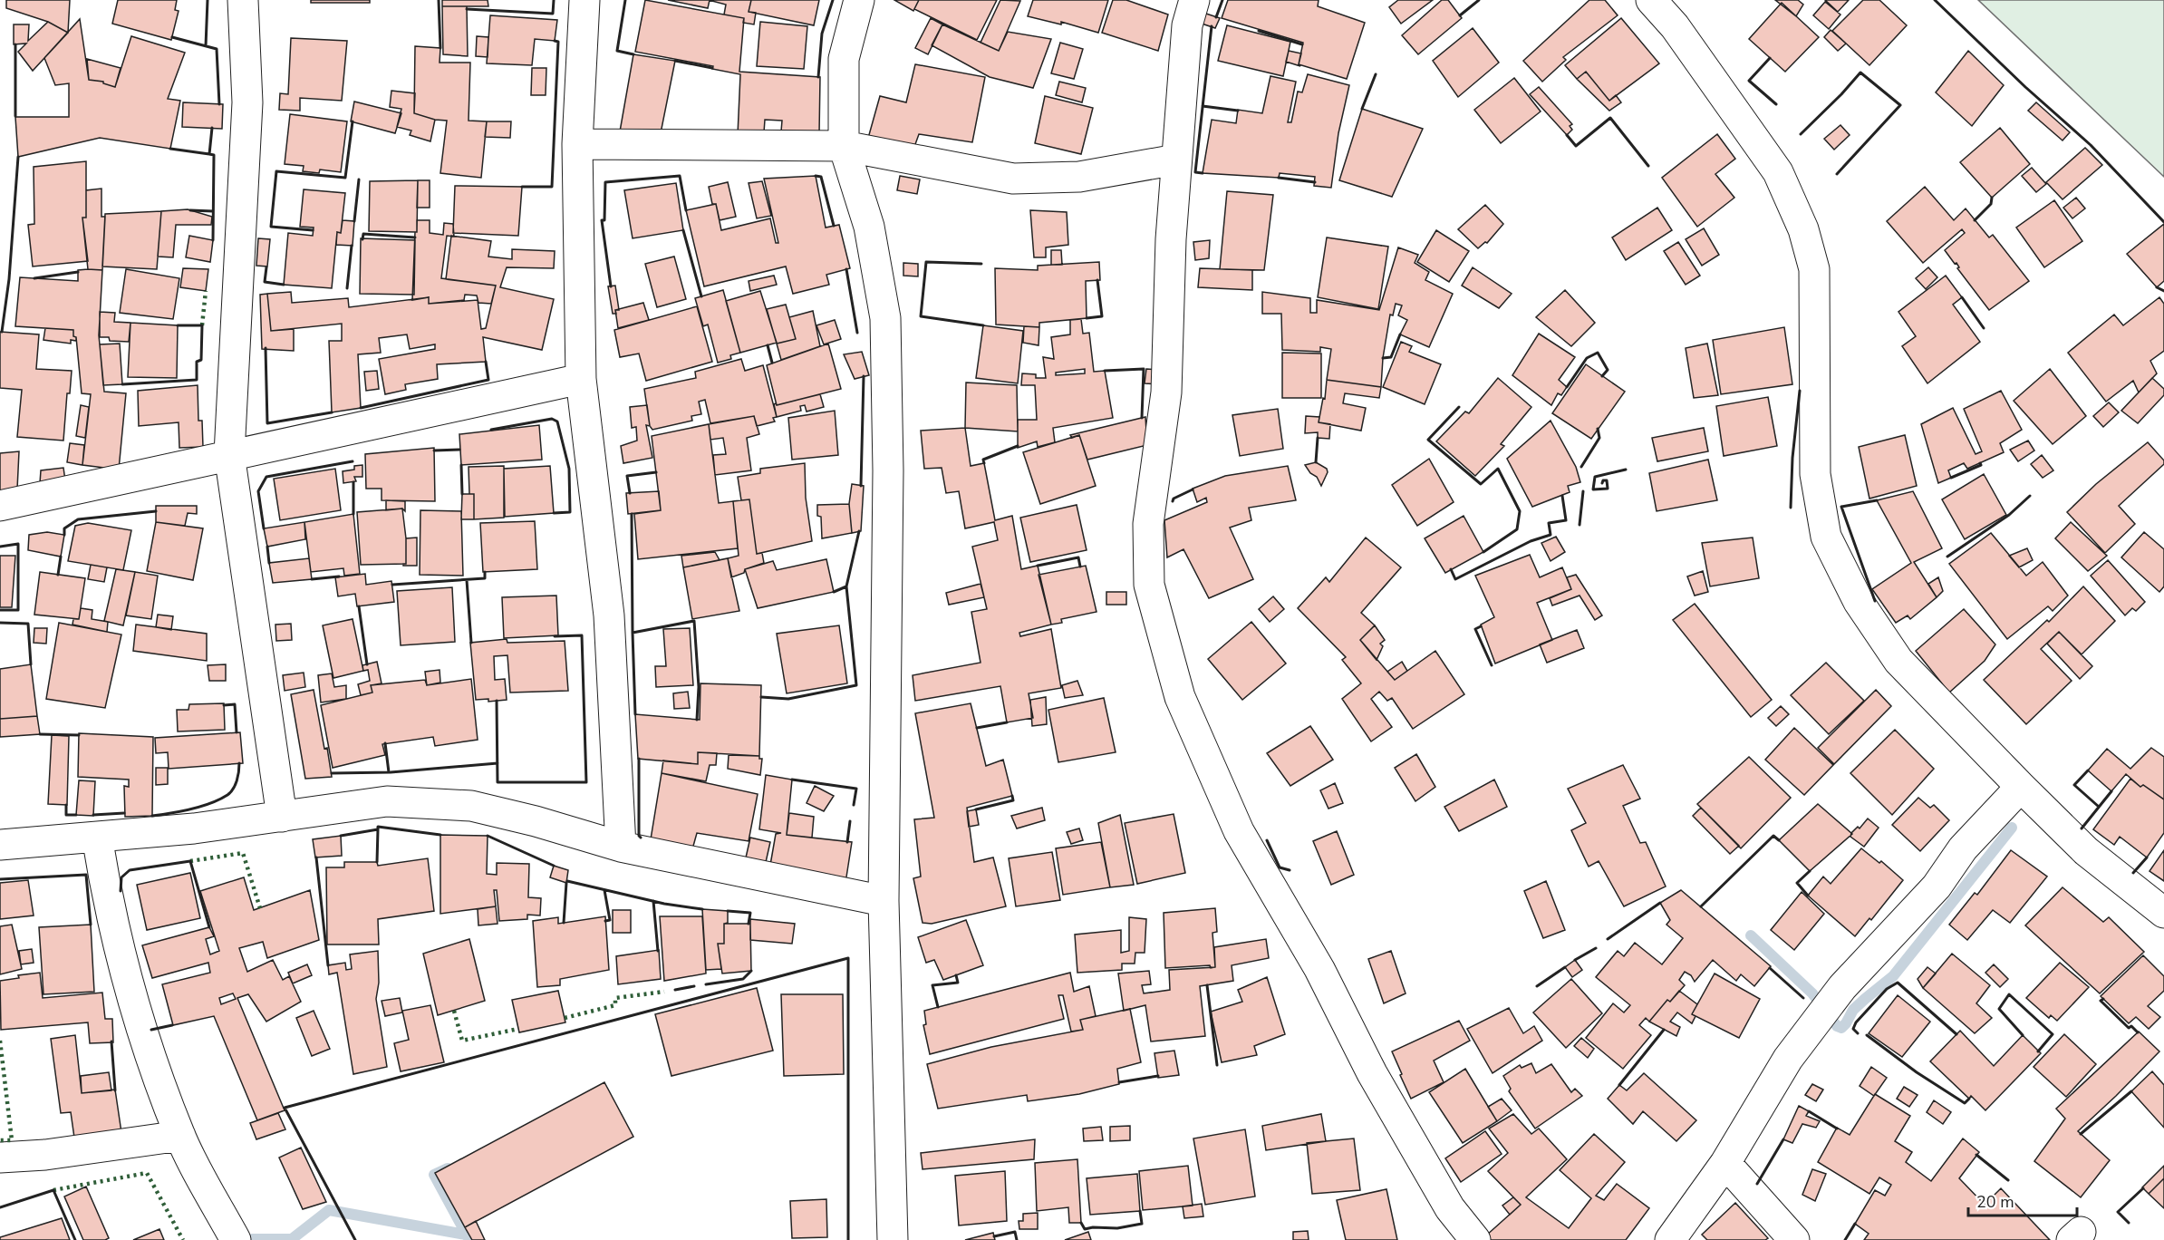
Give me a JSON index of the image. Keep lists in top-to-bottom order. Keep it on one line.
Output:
{"scale_bar":"20 m"}
